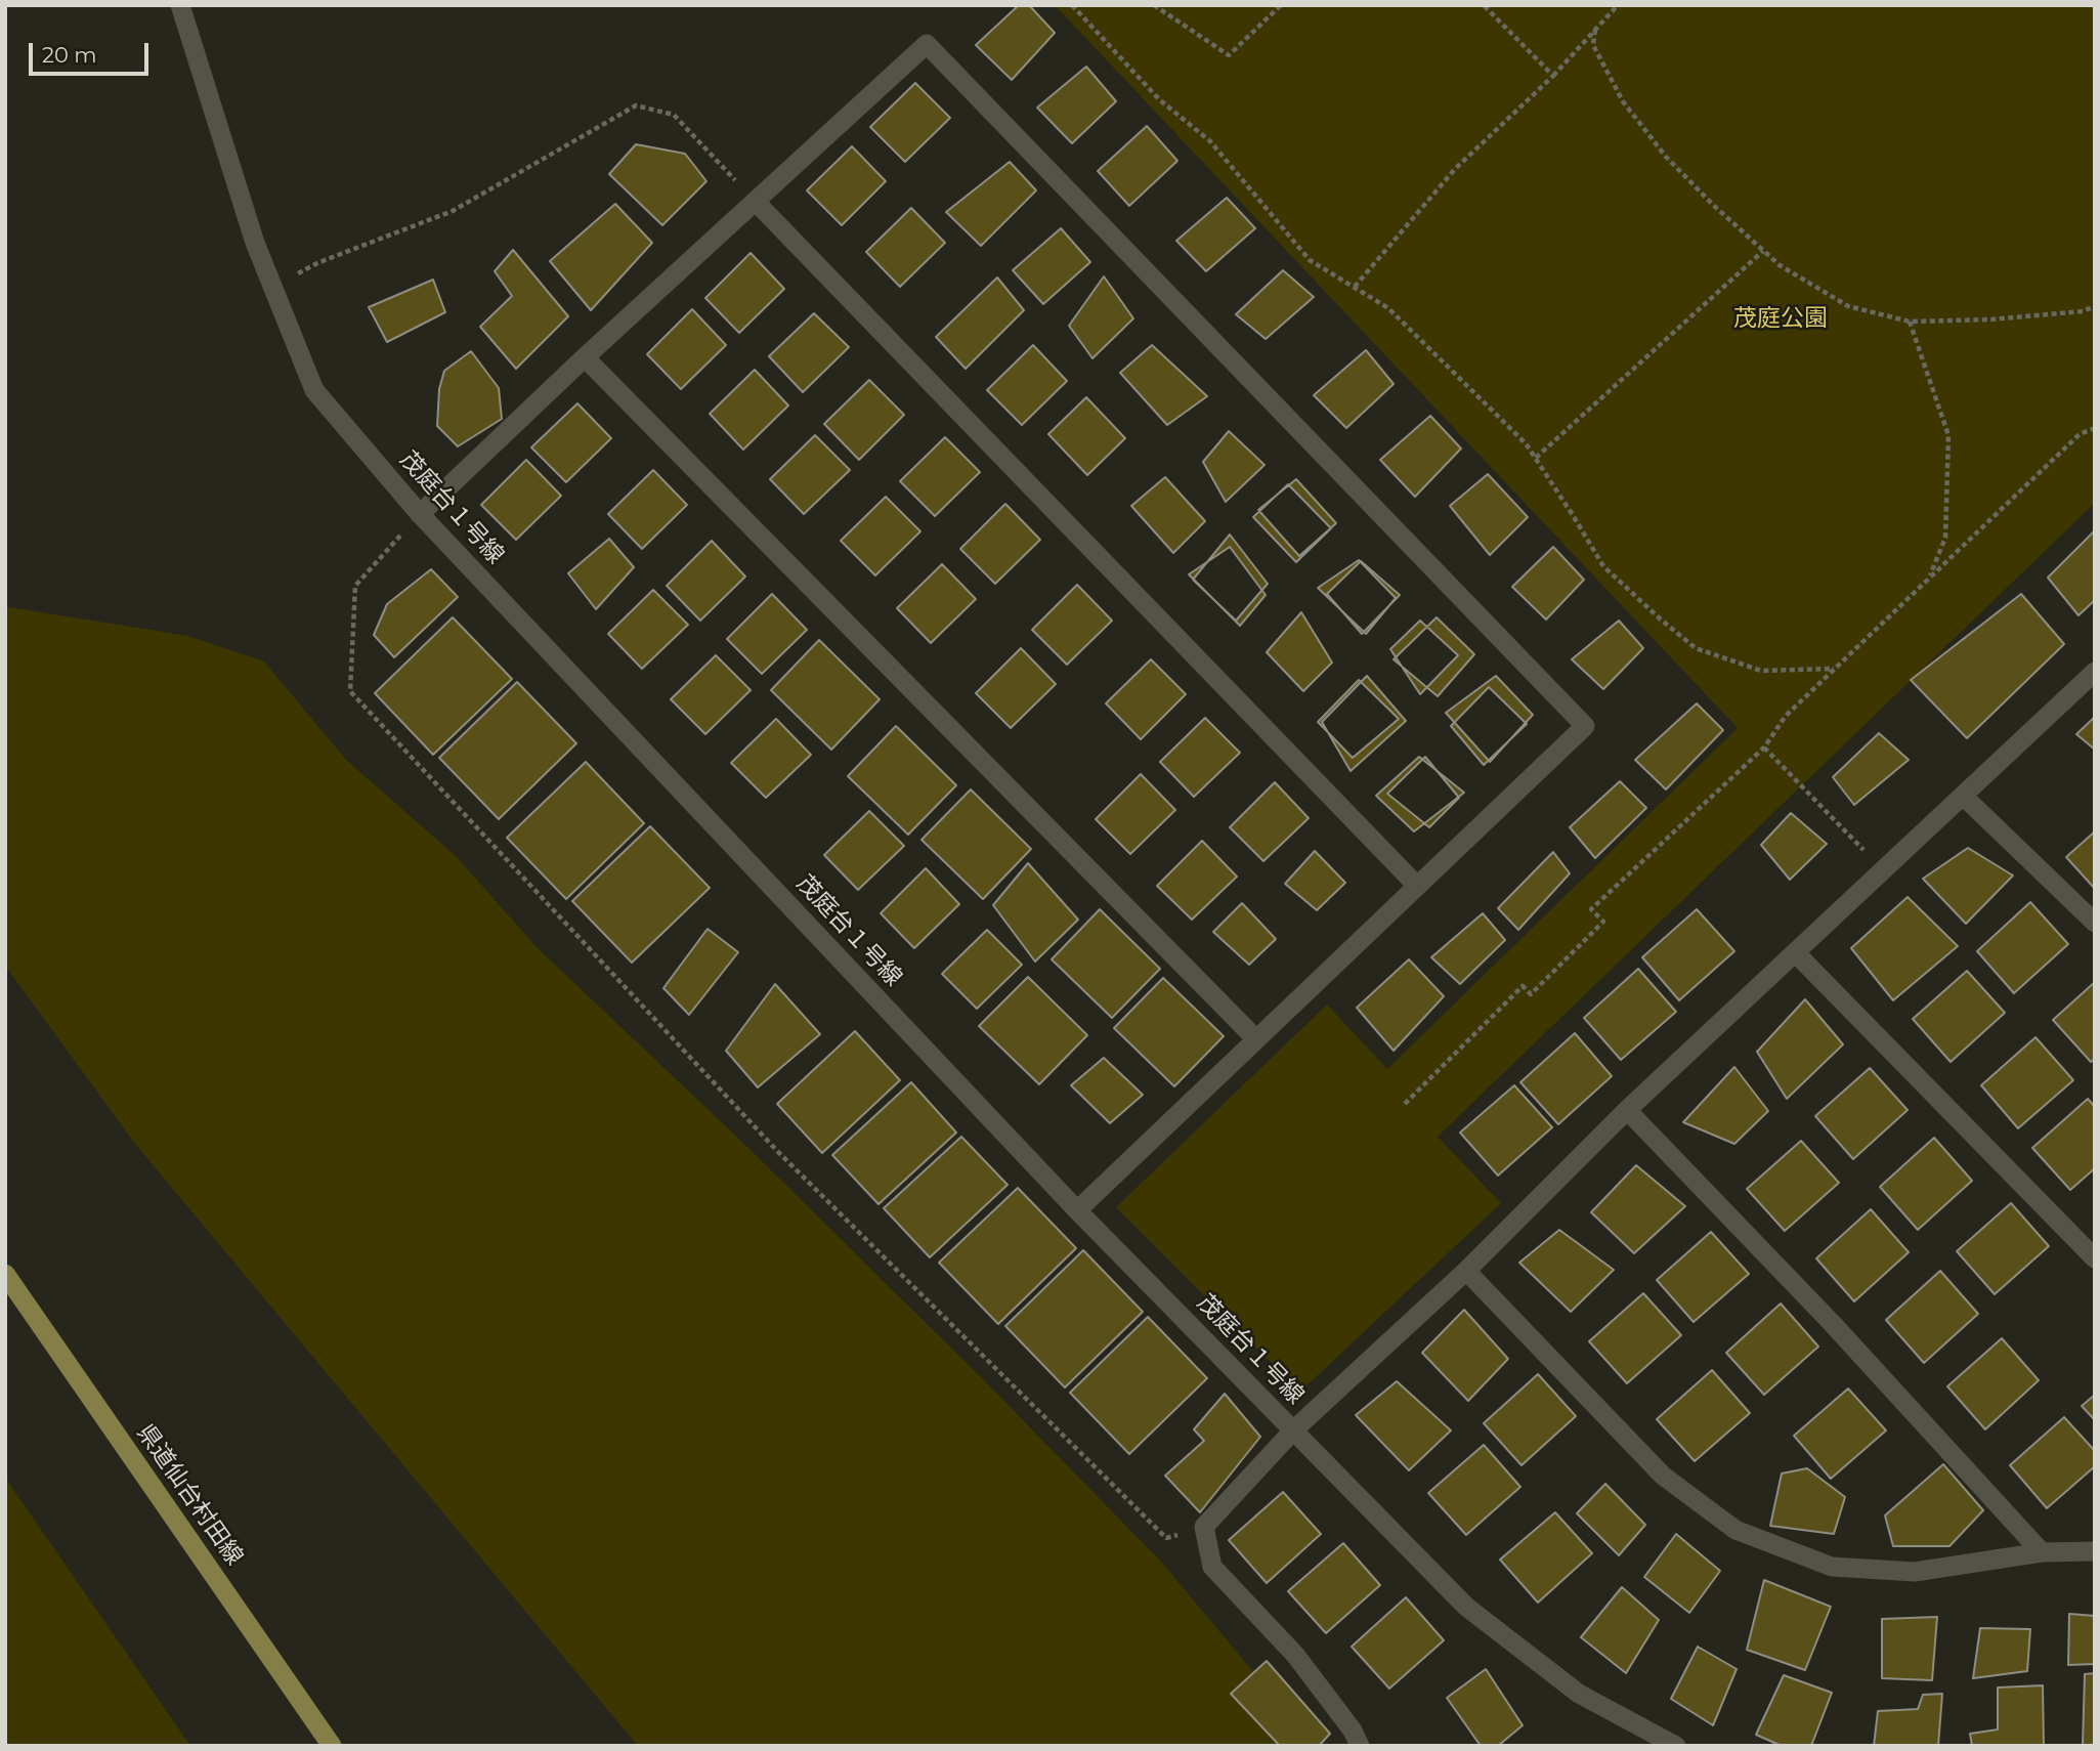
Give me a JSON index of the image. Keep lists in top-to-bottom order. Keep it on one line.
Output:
{"streets":{"main road":["県道仙台村田線"],"street":["茂庭台１号線"]},"parks":["茂庭公園"],"scale_bar":"20 m"}
